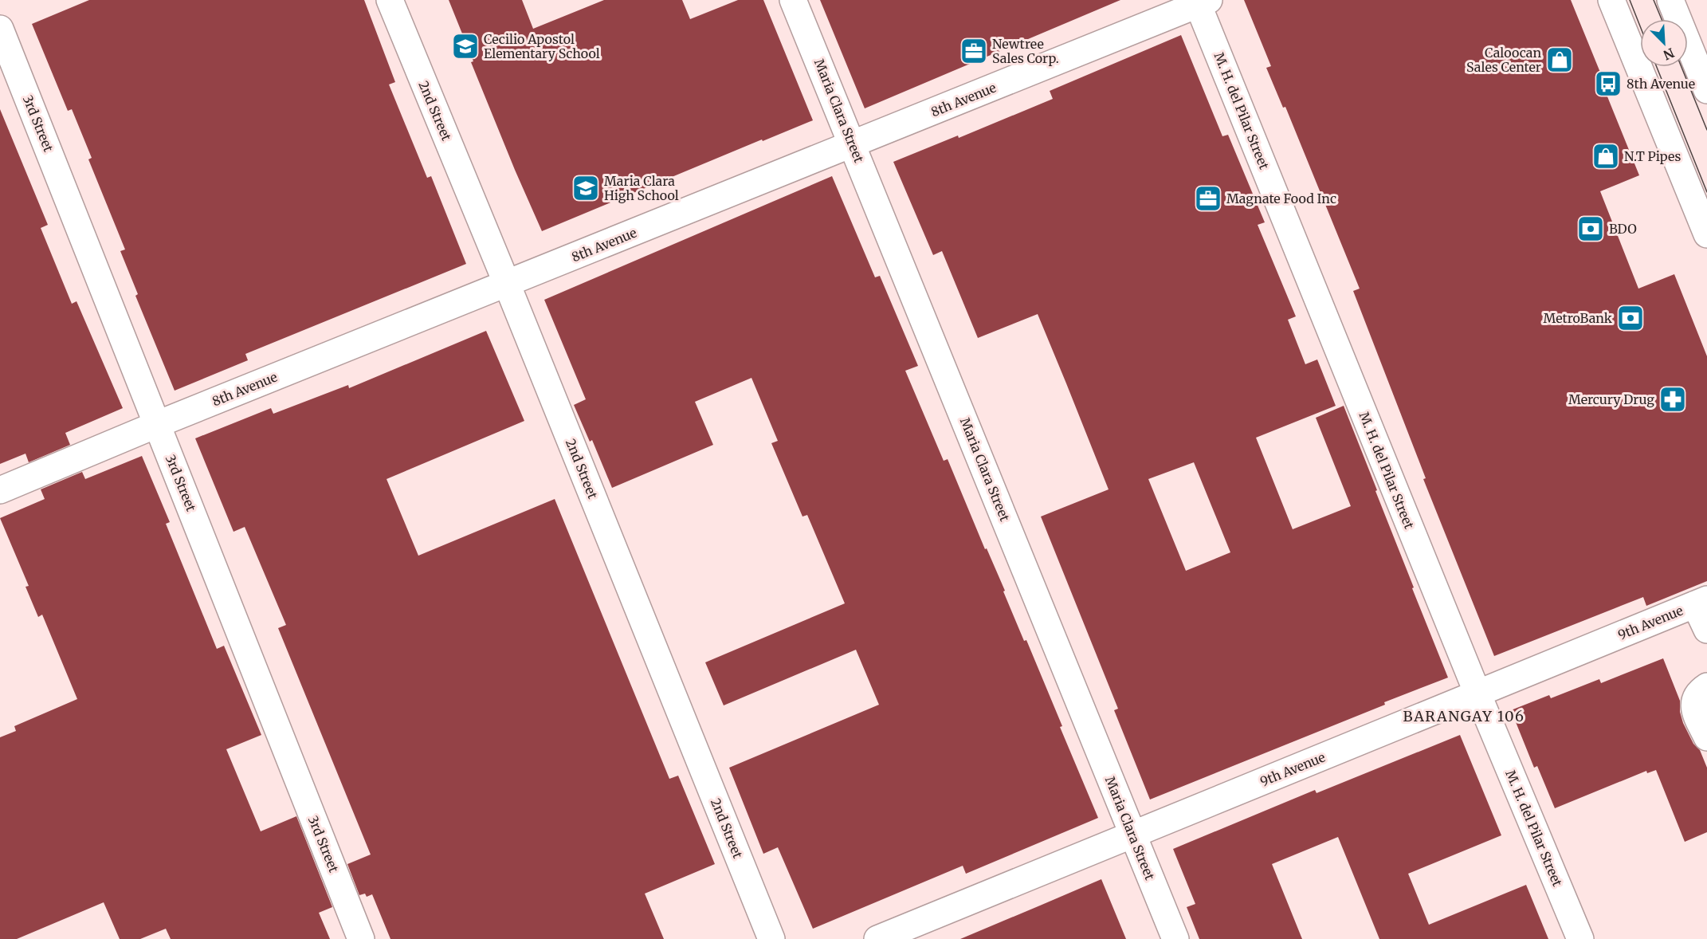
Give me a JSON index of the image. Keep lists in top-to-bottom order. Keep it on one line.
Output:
{"streets":{"street":["8th Avenue","2nd Street","Maria Clara Street","M. H. del Pilar Street","3rd Street","9th Avenue"]},"crossings":[["8th Avenue","2nd Street"],["8th Avenue","Maria Clara Street"],["8th Avenue","M. H. del Pilar Street"],["8th Avenue","3rd Street"],["Maria Clara Street","9th Avenue"],["M. H. del Pilar Street","9th Avenue"]],"districts":["BARANGAY 106"],"places":{"school or university":["Cecilio Apostol Elementary School","Maria Clara High School"],"office":["Newtree Sales Corp.","Magnate Food Inc"],"shop":["Caloocan Sales Center","N.T Pipes"],"bus stop":["8th Avenue"],"bank":["BDO","MetroBank"],"pharmacy":["Mercury Drug"]},"north":"bottom right"}
